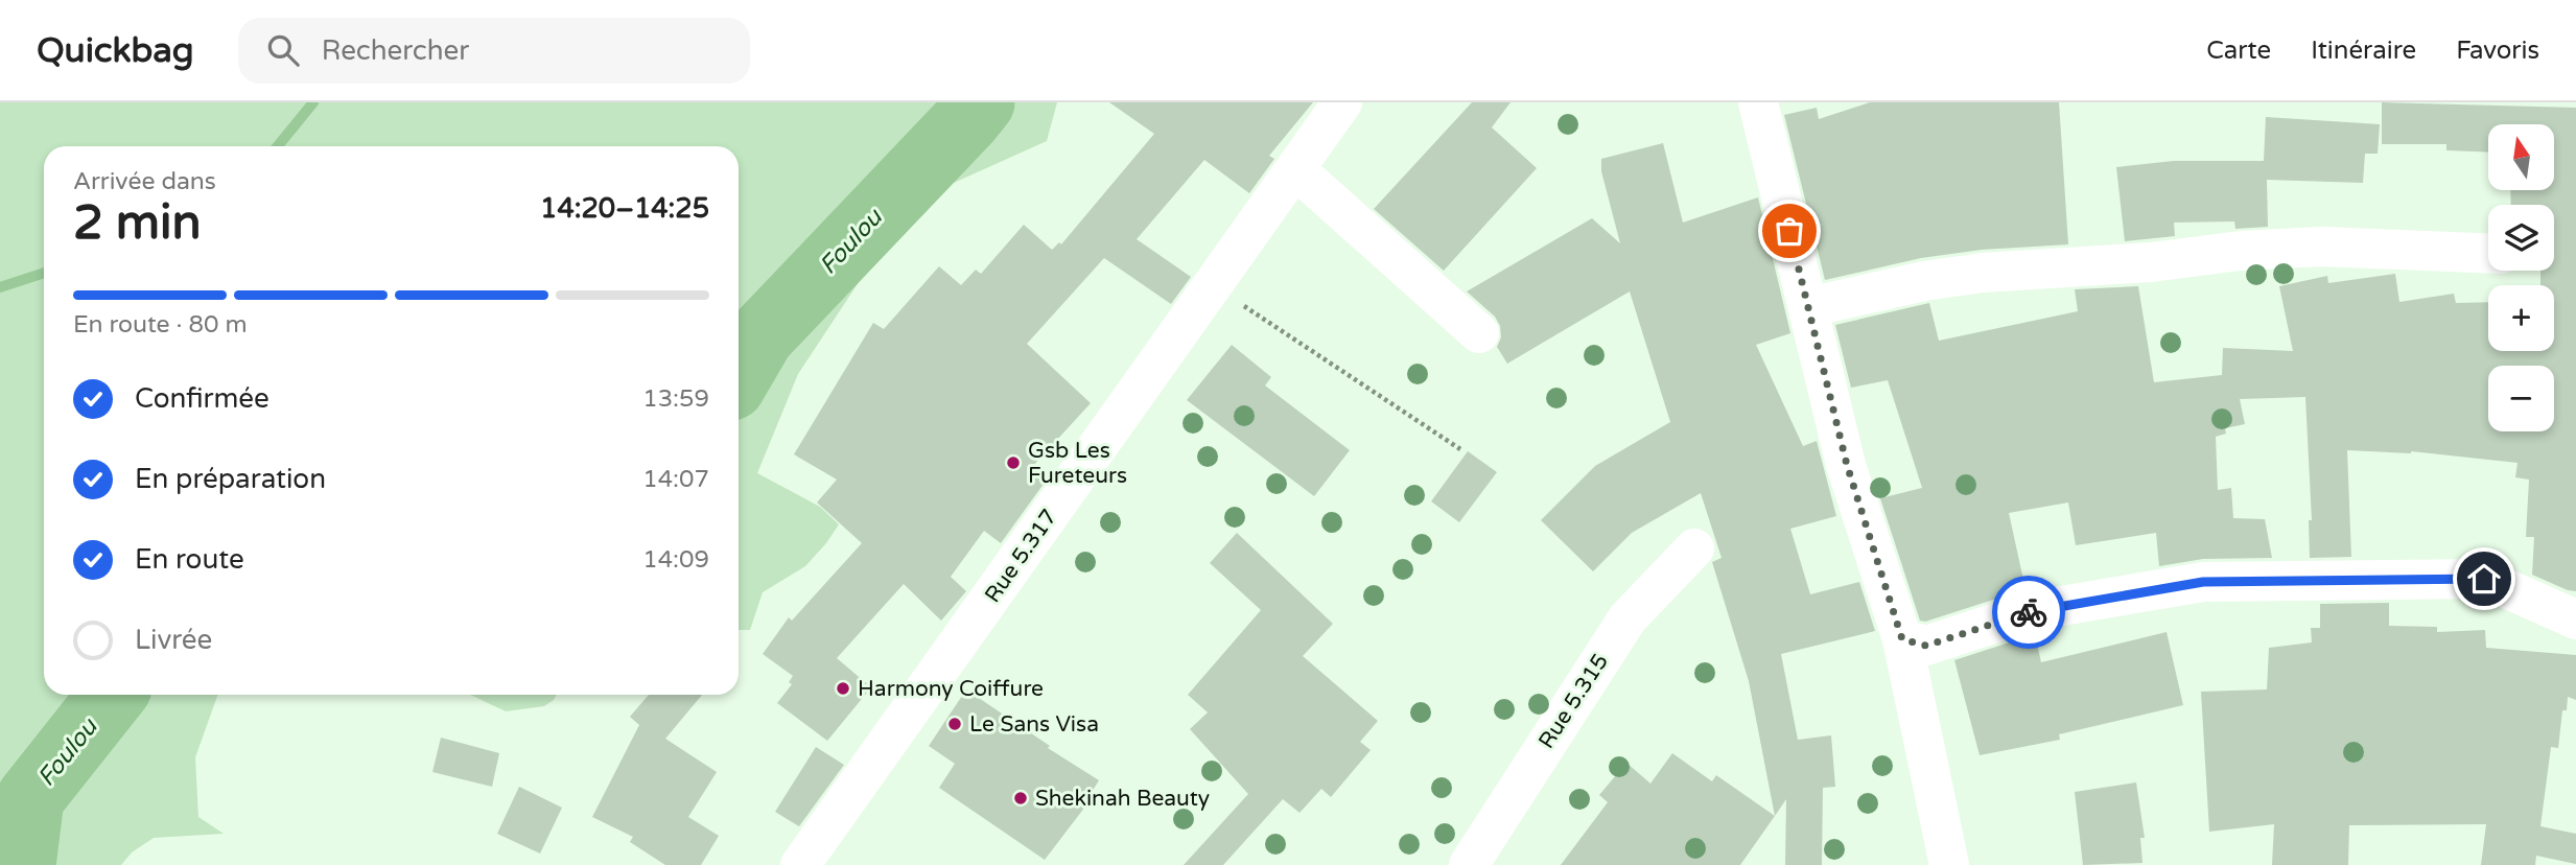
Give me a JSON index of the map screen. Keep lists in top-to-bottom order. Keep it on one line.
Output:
{"streets":{"street":["Rue 5.317","Rue 5.315"]},"water":["Foulou"],"places":["Gsb Les Fureteurs","Harmony Coiffure","Le Sans Visa","Shekinah Beauty"],"north":"top","page":{"header":"Quickbag","search":"Rechercher","nav":["Carte","Itinéraire","Favoris"],"map_buttons":["+","−"],"heading":["2 min","Arrivée dans","14:20–14:25"],"bar":"En route · 80 m","list":[["Confirmée","13:59"],["En préparation","14:07"],["En route","14:09"],"Livrée"]}}
